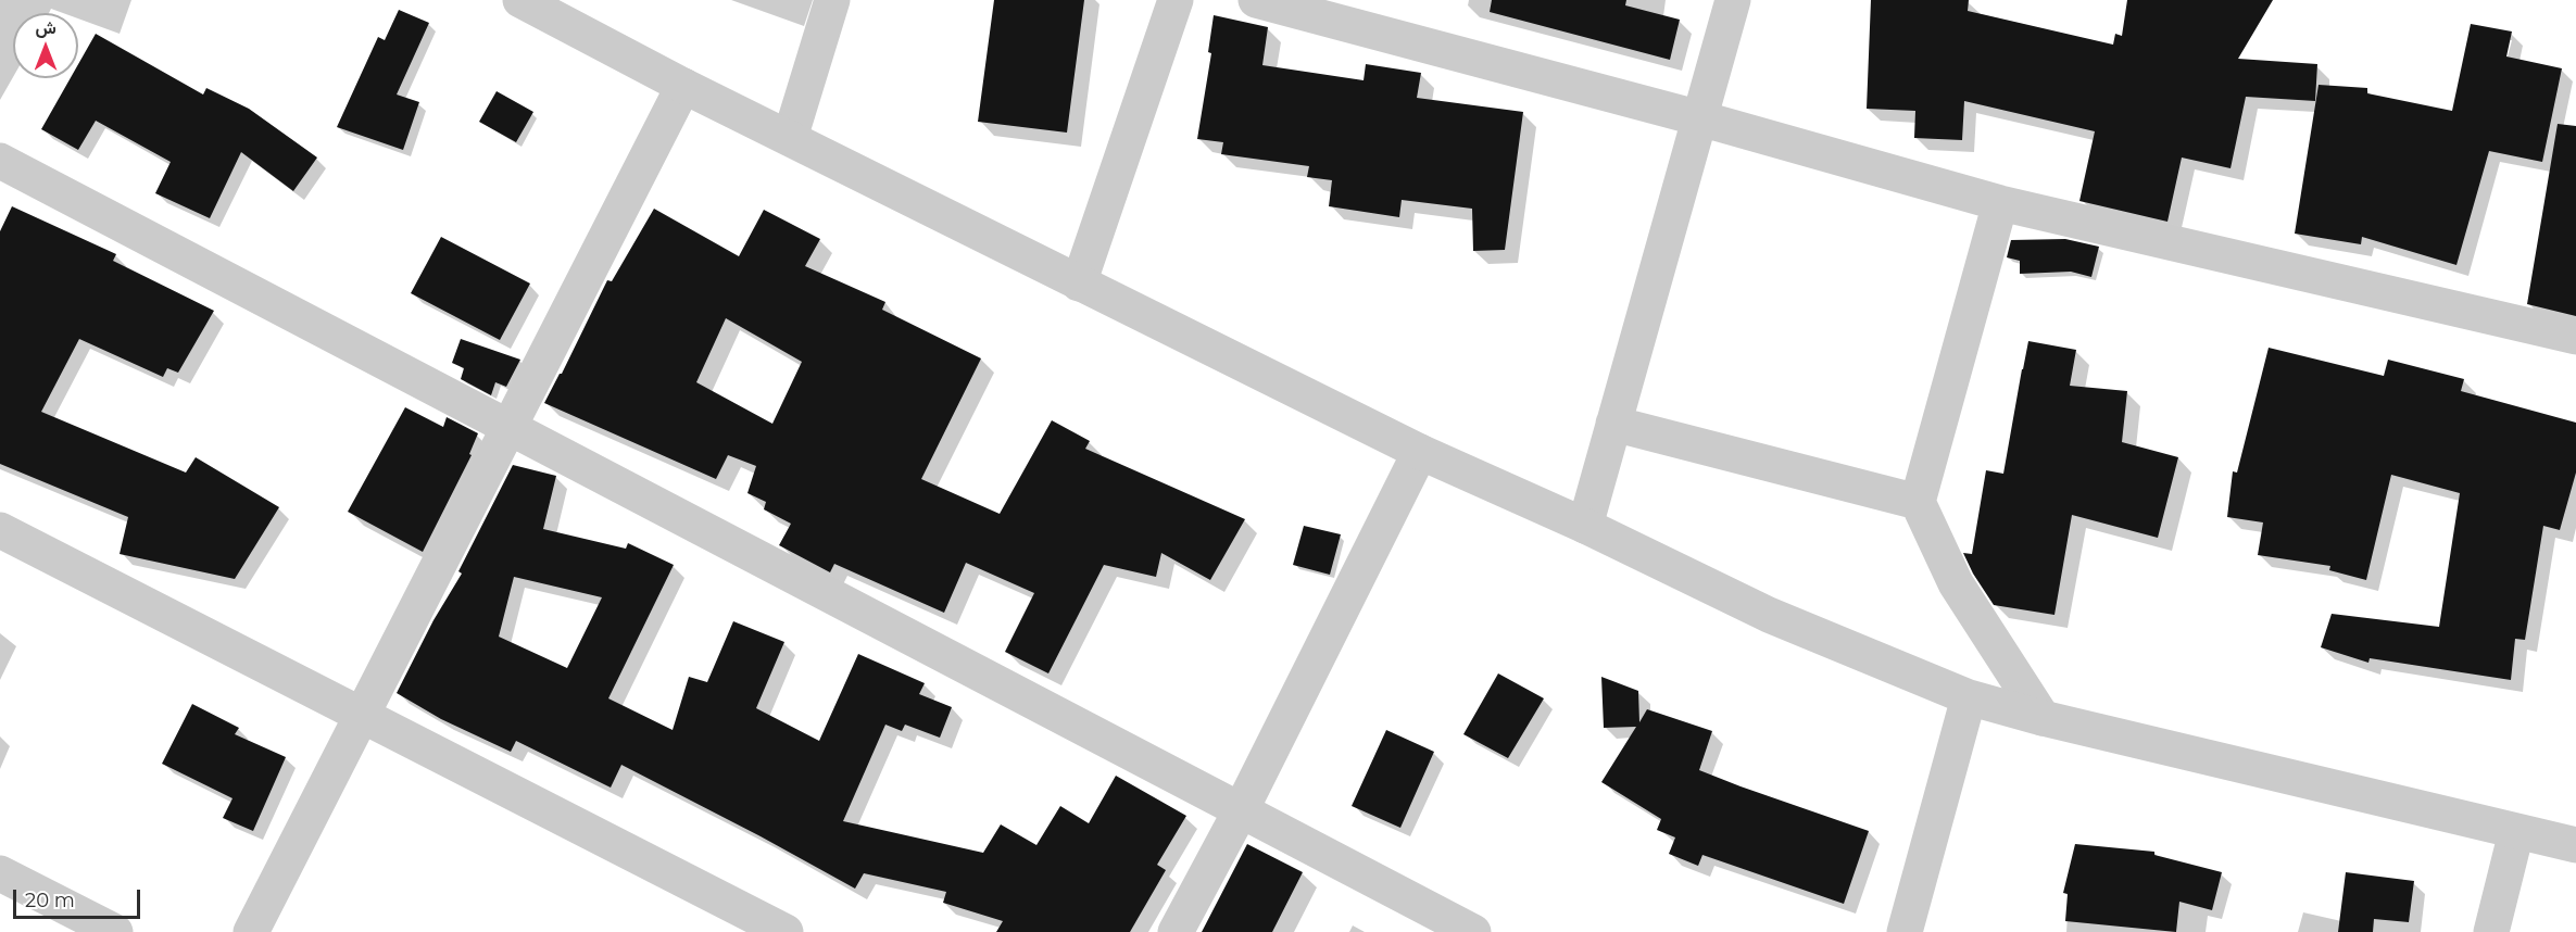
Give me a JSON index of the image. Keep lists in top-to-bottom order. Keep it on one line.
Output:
{"scale_bar":"20 m","north":"top"}
